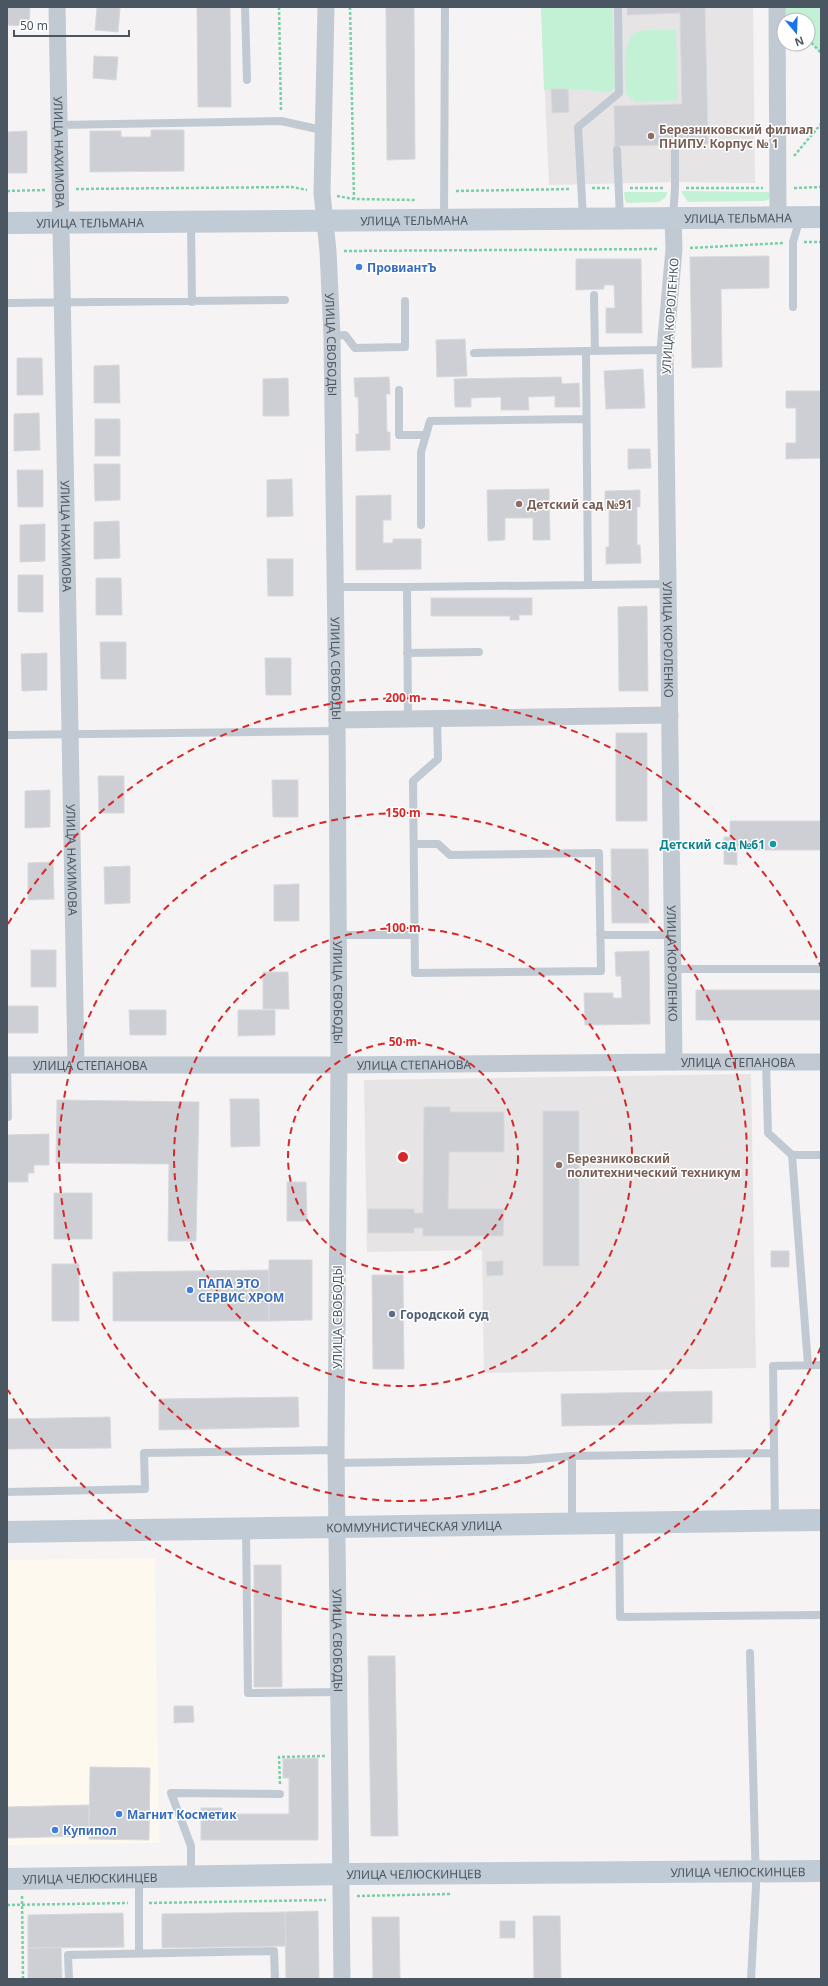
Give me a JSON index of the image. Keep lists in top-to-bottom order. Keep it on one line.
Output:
{"streets":{"main road":["УЛИЦА ТЕЛЬМАНА","КОММУНИСТИЧЕСКАЯ УЛИЦА","УЛИЦА ЧЕЛЮСКИНЦЕВ"],"street":["УЛИЦА НАХИМОВА","УЛИЦА КОРОЛЕНКО","УЛИЦА СВОБОДЫ","УЛИЦА СТЕПАНОВА"]},"crossings":[["УЛИЦА НАХИМОВА","УЛИЦА ТЕЛЬМАНА"],["УЛИЦА НАХИМОВА","УЛИЦА СТЕПАНОВА"],["УЛИЦА ТЕЛЬМАНА","УЛИЦА КОРОЛЕНКО"],["УЛИЦА ТЕЛЬМАНА","УЛИЦА СВОБОДЫ"],["УЛИЦА КОРОЛЕНКО","УЛИЦА СТЕПАНОВА"],["УЛИЦА СВОБОДЫ","УЛИЦА СТЕПАНОВА"],["УЛИЦА СВОБОДЫ","КОММУНИСТИЧЕСКАЯ УЛИЦА"],["УЛИЦА СВОБОДЫ","УЛИЦА ЧЕЛЮСКИНЦЕВ"]],"places":["Березниковский филиал ПНИПУ. Корпус № 1","ПровиантЪ","Детский сад №91","Детский сад №61","Березниковский политехнический техникум","ПАПА ЭТО СЕРВИС ХРОМ","Городской суд","Магнит Косметик","Купипол"],"scale_bar":"50 m","north":"bottom","rings":["200 m","150 m","100 m","50 m"]}
